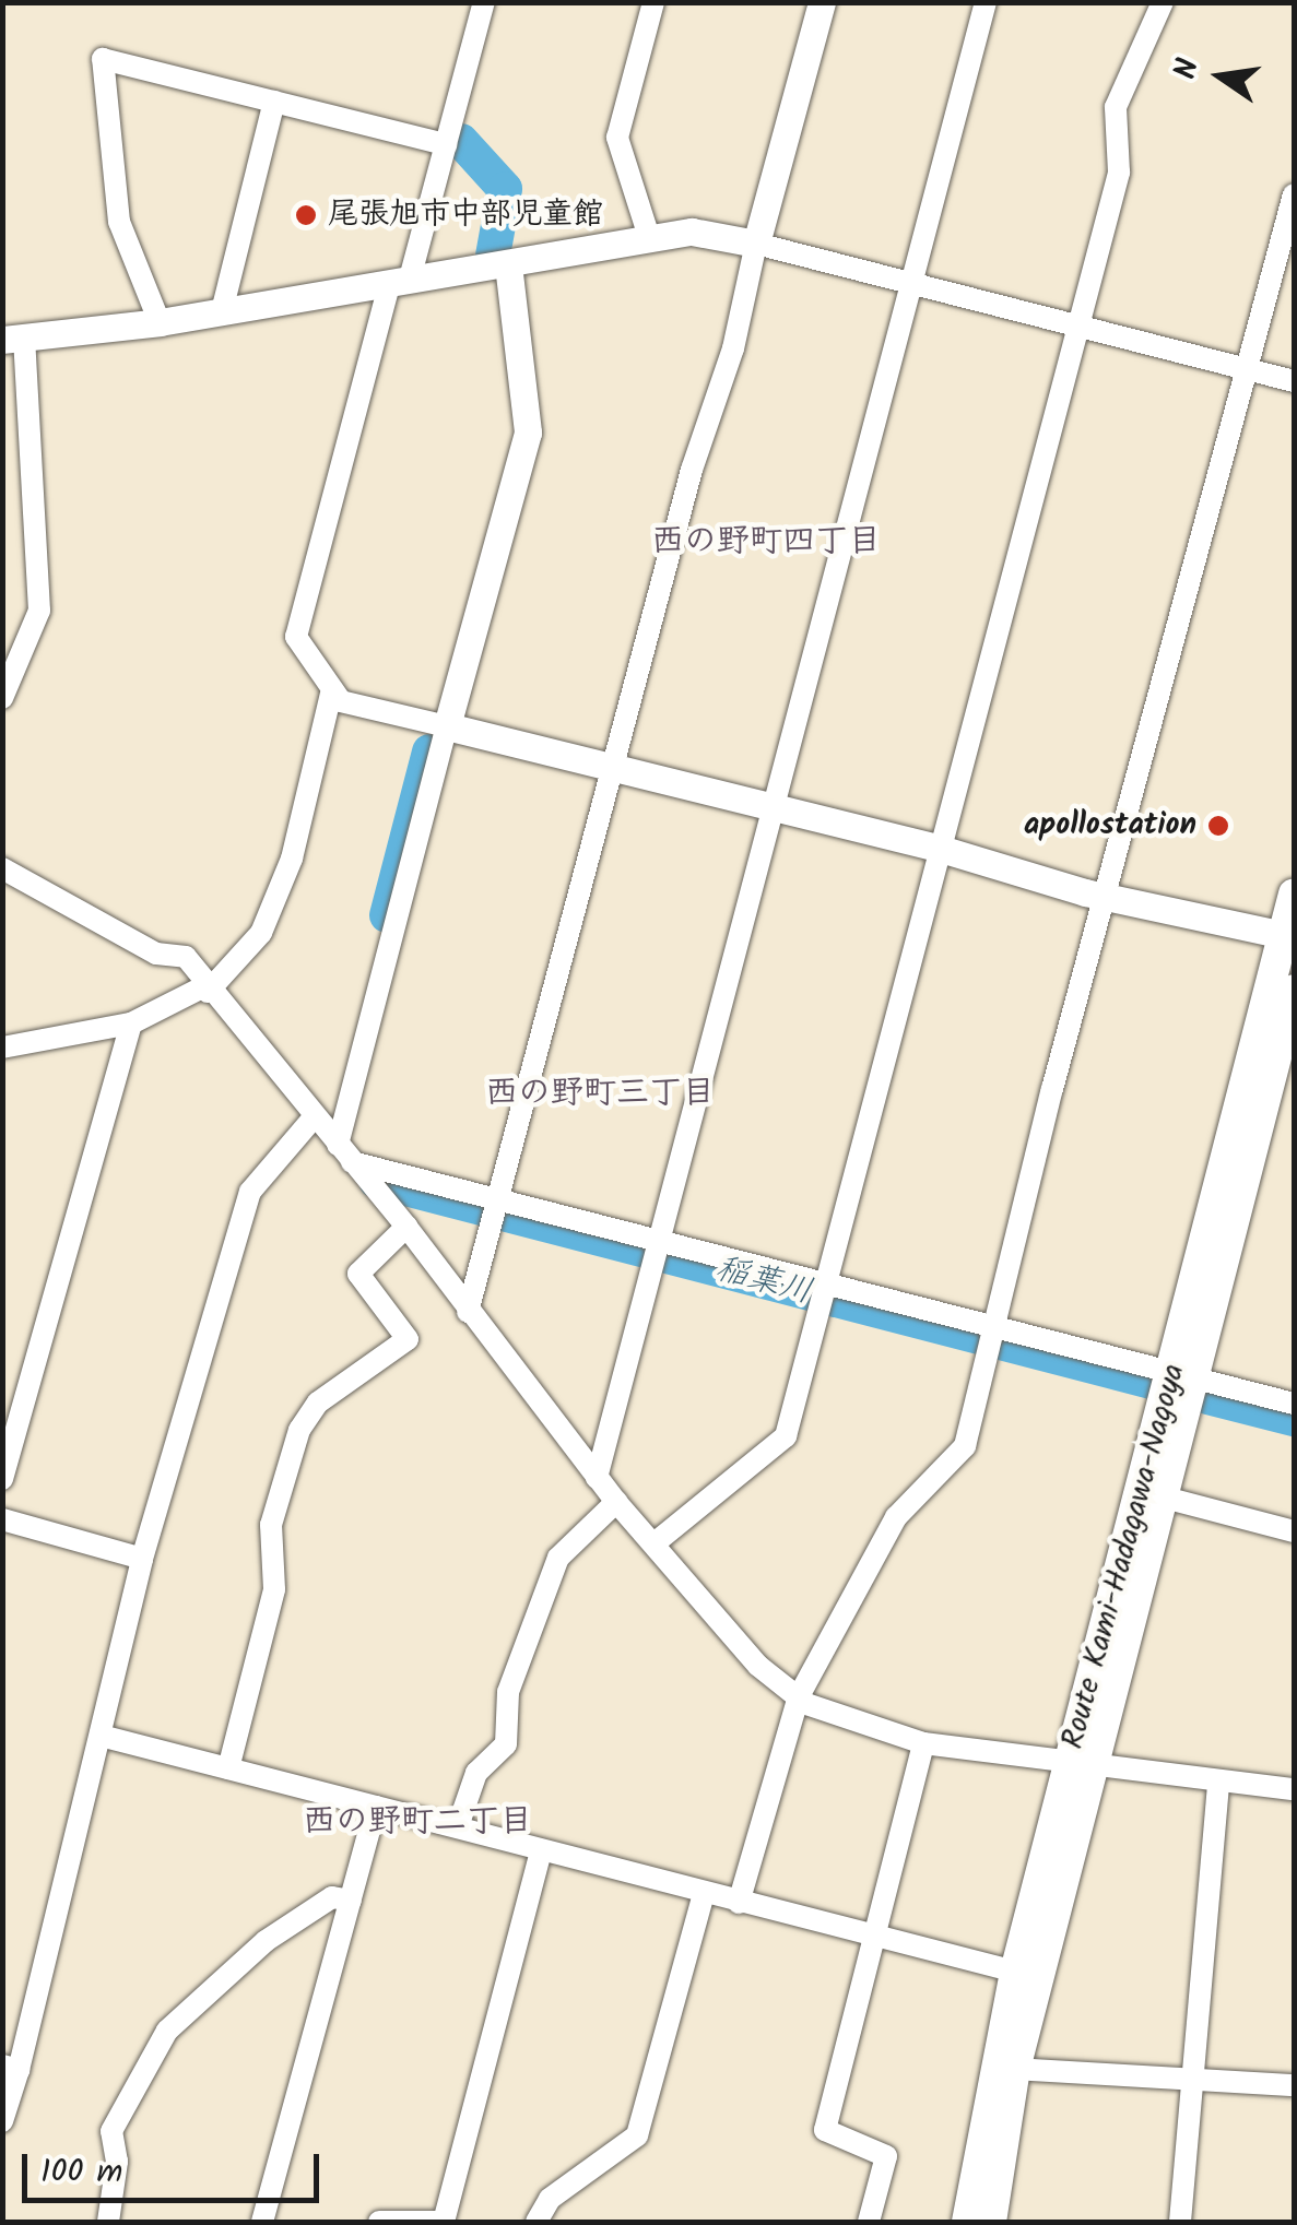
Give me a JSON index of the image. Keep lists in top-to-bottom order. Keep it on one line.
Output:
{"streets":{"main road":["Route Kami-Hadagawa-Nagoya"]},"districts":["西の野町四丁目","西の野町三丁目","西の野町二丁目"],"water":["稲葉川"],"places":["尾張旭市中部児童館","apollostation"],"scale_bar":"100 m","north":"left"}
